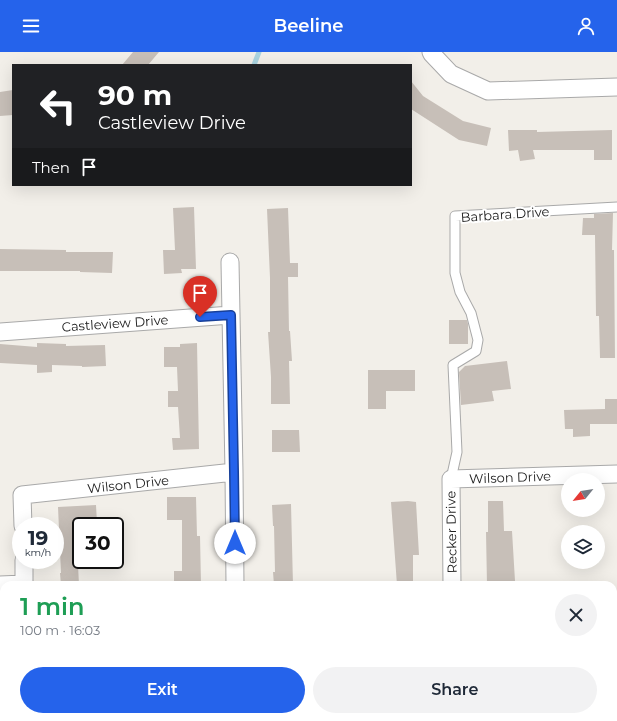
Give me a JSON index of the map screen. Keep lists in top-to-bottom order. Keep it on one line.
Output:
{"streets":{"street":["Castleview Drive","Wilson Drive","Recker Drive"],"lane":["Barbara Drive"]},"crossings":[["Barbara Drive","Wilson Drive"],["Barbara Drive","Recker Drive"],["Wilson Drive","Recker Drive"]],"north":"bottom left","page":{"header":"Beeline","turn":["90 m","Castleview Drive"],"then":"Then","speed":"19 km/h","limit":"30","heading":["1 min","100 m · 16:03"],"buttons":["Exit","Share"]}}
